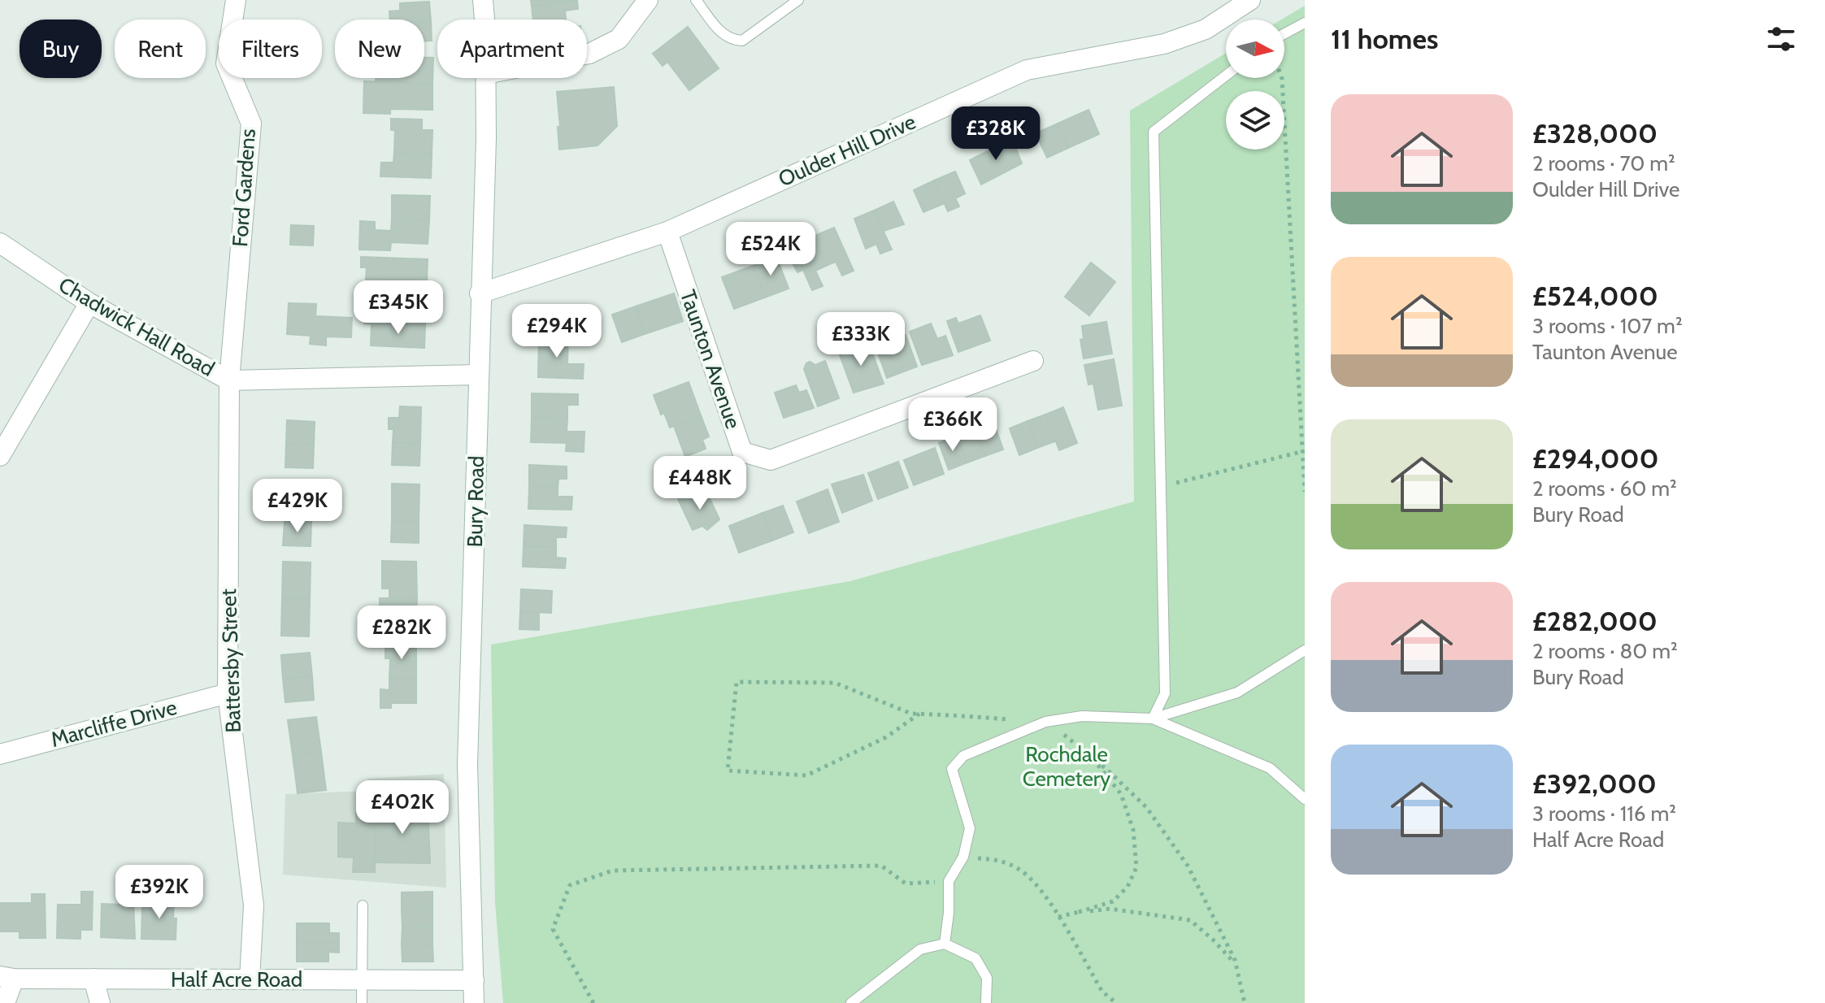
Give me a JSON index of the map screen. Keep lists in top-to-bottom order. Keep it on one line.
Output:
{"streets":{"street":["Oulder Hill Drive","Ford Gardens","Chadwick Hall Road","Taunton Avenue","Bury Road","Battersby Street","Marcliffe Drive","Half Acre Road"]},"crossings":[["Oulder Hill Drive","Taunton Avenue"],["Oulder Hill Drive","Bury Road"],["Ford Gardens","Chadwick Hall Road"],["Ford Gardens","Battersby Street"],["Chadwick Hall Road","Bury Road"],["Chadwick Hall Road","Battersby Street"],["Bury Road","Half Acre Road"],["Battersby Street","Marcliffe Drive"],["Battersby Street","Half Acre Road"]],"parks":["Rochdale Cemetery"],"north":"right","page":{"heading":"11 homes","chip":["Buy","Rent","Filters","New","Apartment"],"list":[{"name":"£328,000","note":"2 rooms · 70 m² · Oulder Hill Drive"},{"name":"£524,000","note":"3 rooms · 107 m² · Taunton Avenue"},{"name":"£294,000","note":"2 rooms · 60 m² · Bury Road"},{"name":"£282,000","note":"2 rooms · 80 m² · Bury Road"},{"name":"£392,000","note":"3 rooms · 116 m² · Half Acre Road"}],"price":["£328K","£524K","£345K","£294K","£333K","£366K","£448K","£429K","£282K","£402K","£392K"]}}
